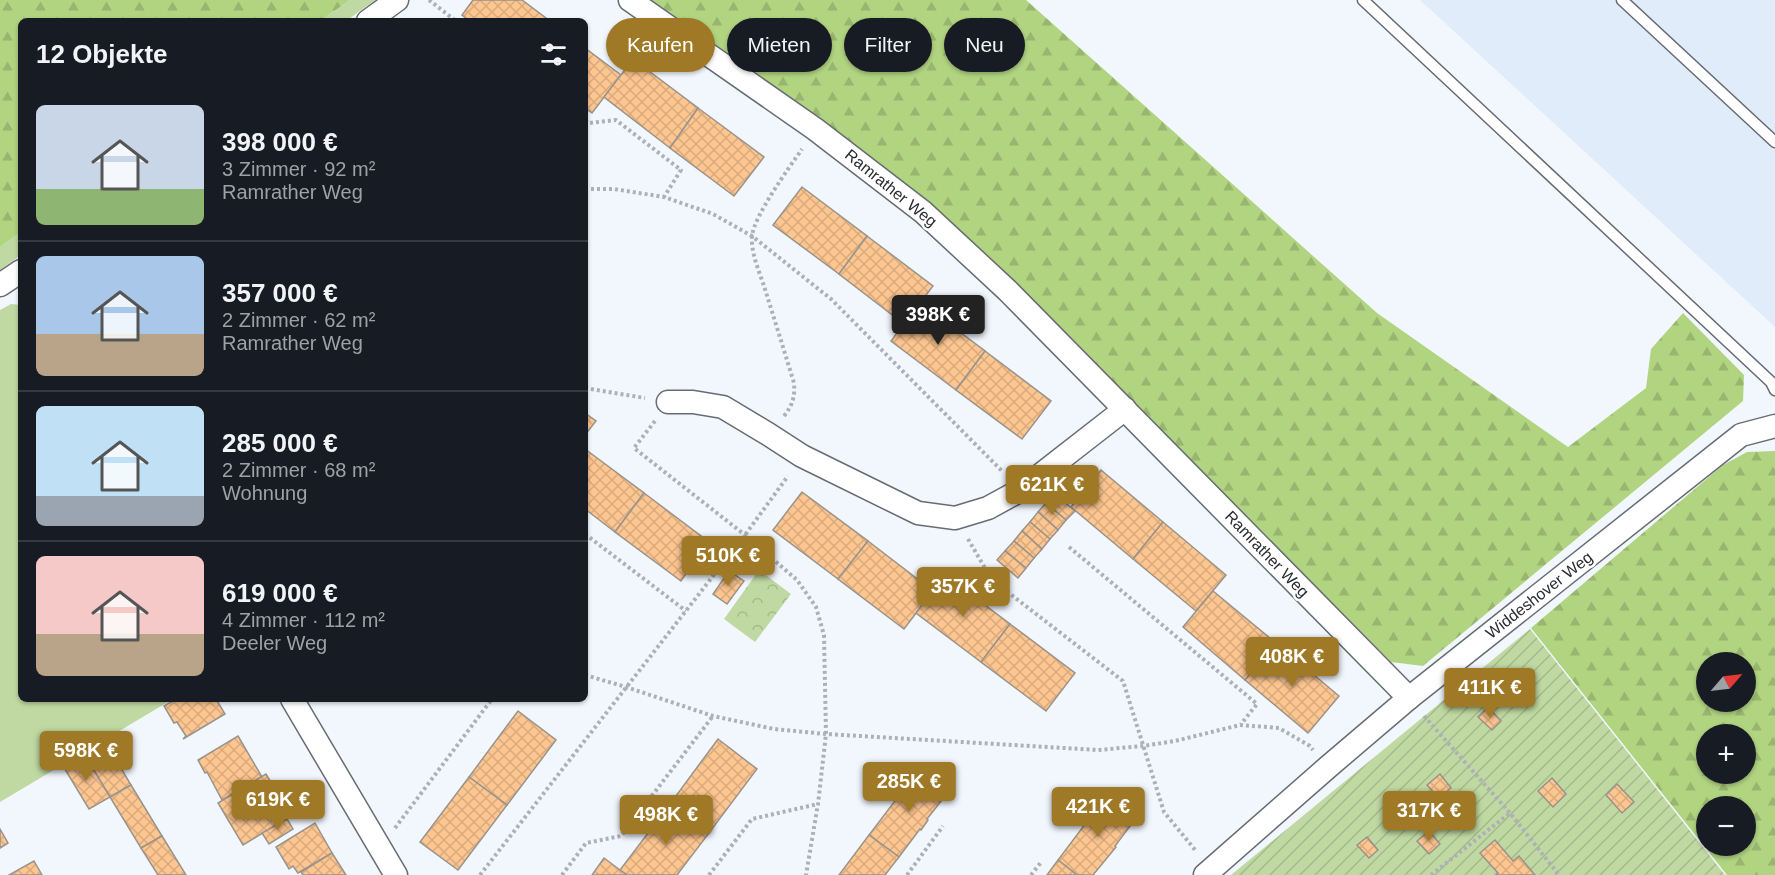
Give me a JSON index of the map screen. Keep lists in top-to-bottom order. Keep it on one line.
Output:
{"streets":{"street":["Ramrather Weg","Widdeshover Weg"]},"crossings":[["Ramrather Weg","Widdeshover Weg"]],"north":"top right","page":{"chip":["Kaufen","Mieten","Filter","Neu"],"heading":"12 Objekte","list":[{"name":"398 000 €","note":"3 Zimmer · 92 m² · Ramrather Weg"},{"name":"357 000 €","note":"2 Zimmer · 62 m² · Ramrather Weg"},{"name":"285 000 €","note":"2 Zimmer · 68 m² · Wohnung"},{"name":"619 000 €","note":"4 Zimmer · 112 m² · Deeler Weg"}],"price":["398K €","621K €","510K €","357K €","408K €","411K €","598K €","285K €","619K €","421K €","317K €","498K €"],"map_buttons":["+","−"]}}
